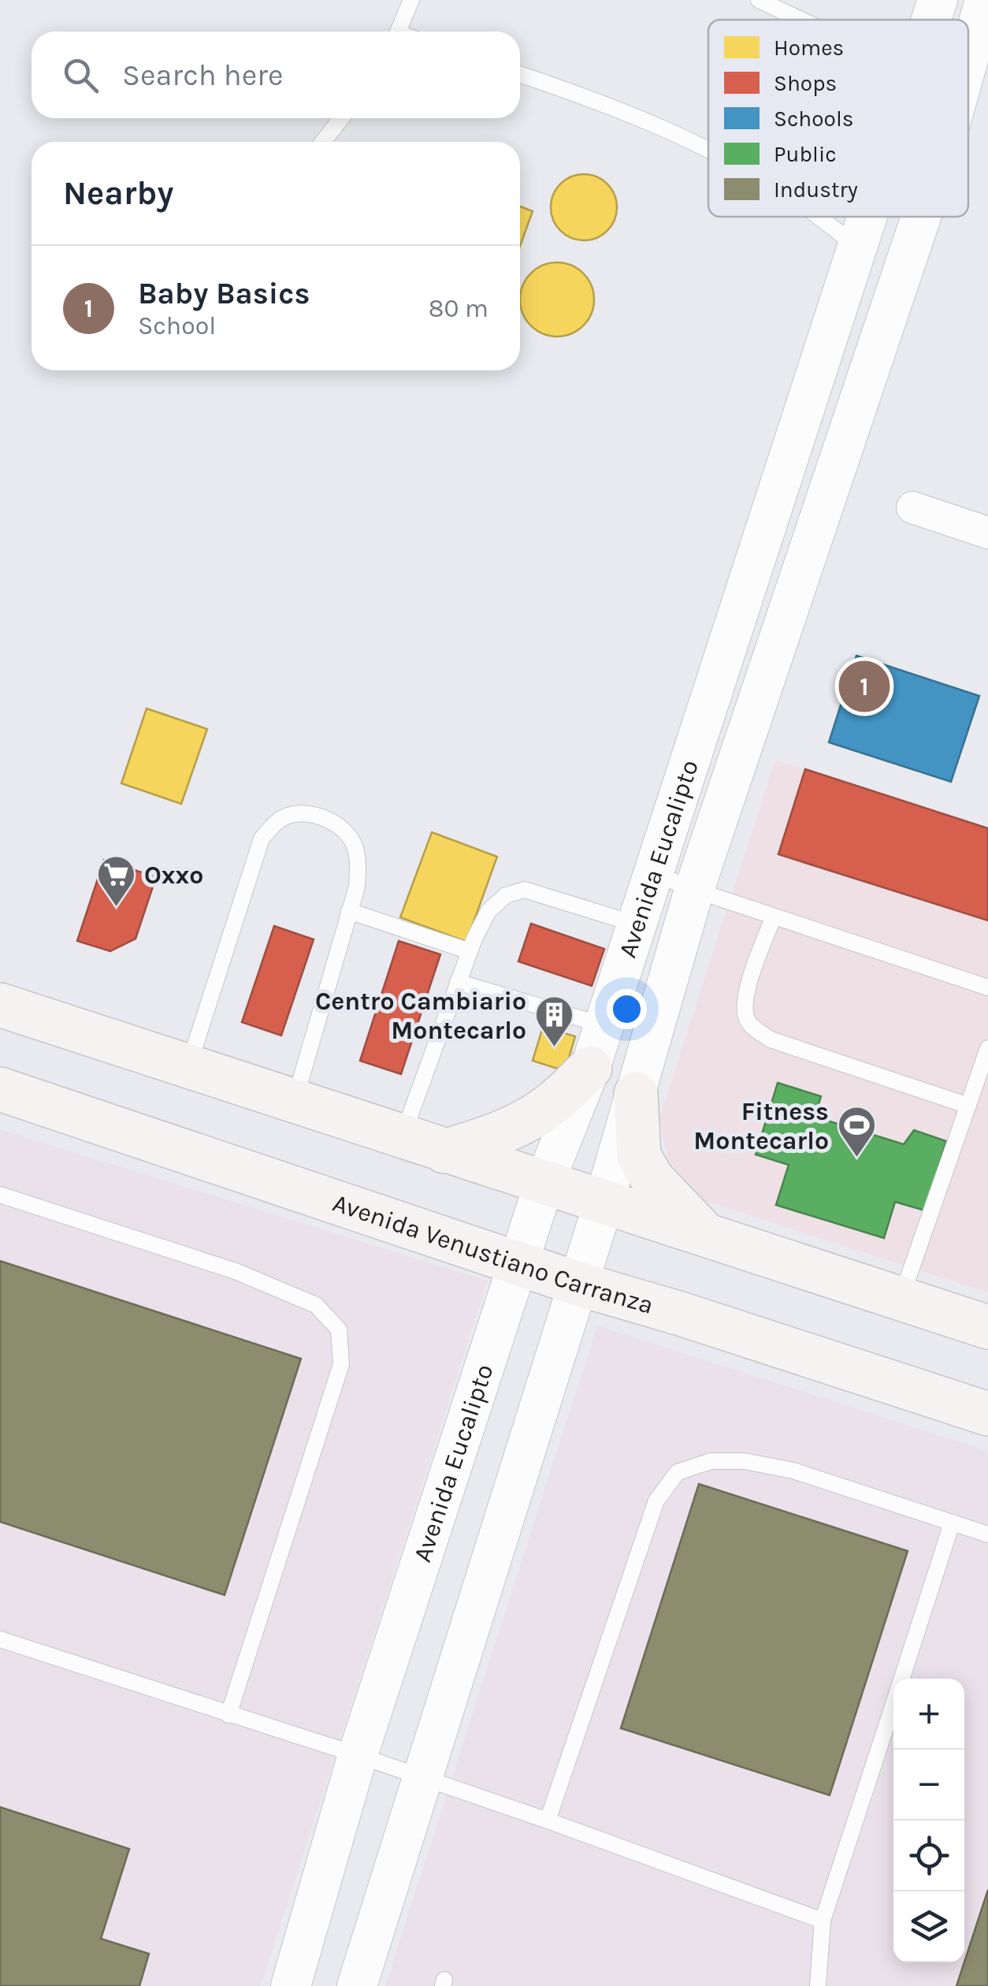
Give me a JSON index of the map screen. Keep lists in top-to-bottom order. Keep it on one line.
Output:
{"streets":{"main road":["Avenida Venustiano Carranza"],"street":["Avenida Eucalipto"]},"crossings":[["Avenida Eucalipto","Avenida Venustiano Carranza"]],"places":{"supermarket":["Oxxo"],"building":["Centro Cambiario Montecarlo"],"sports":["Fitness Montecarlo"]},"legend":["Homes","Shops","Schools","Public","Industry"],"page":{"search":"Search here","heading":"Nearby","list":[{"mark":"1","name":"Baby Basics","note":"School","value":"80 m"}],"pins":"1","map_buttons":["+","−"]}}
